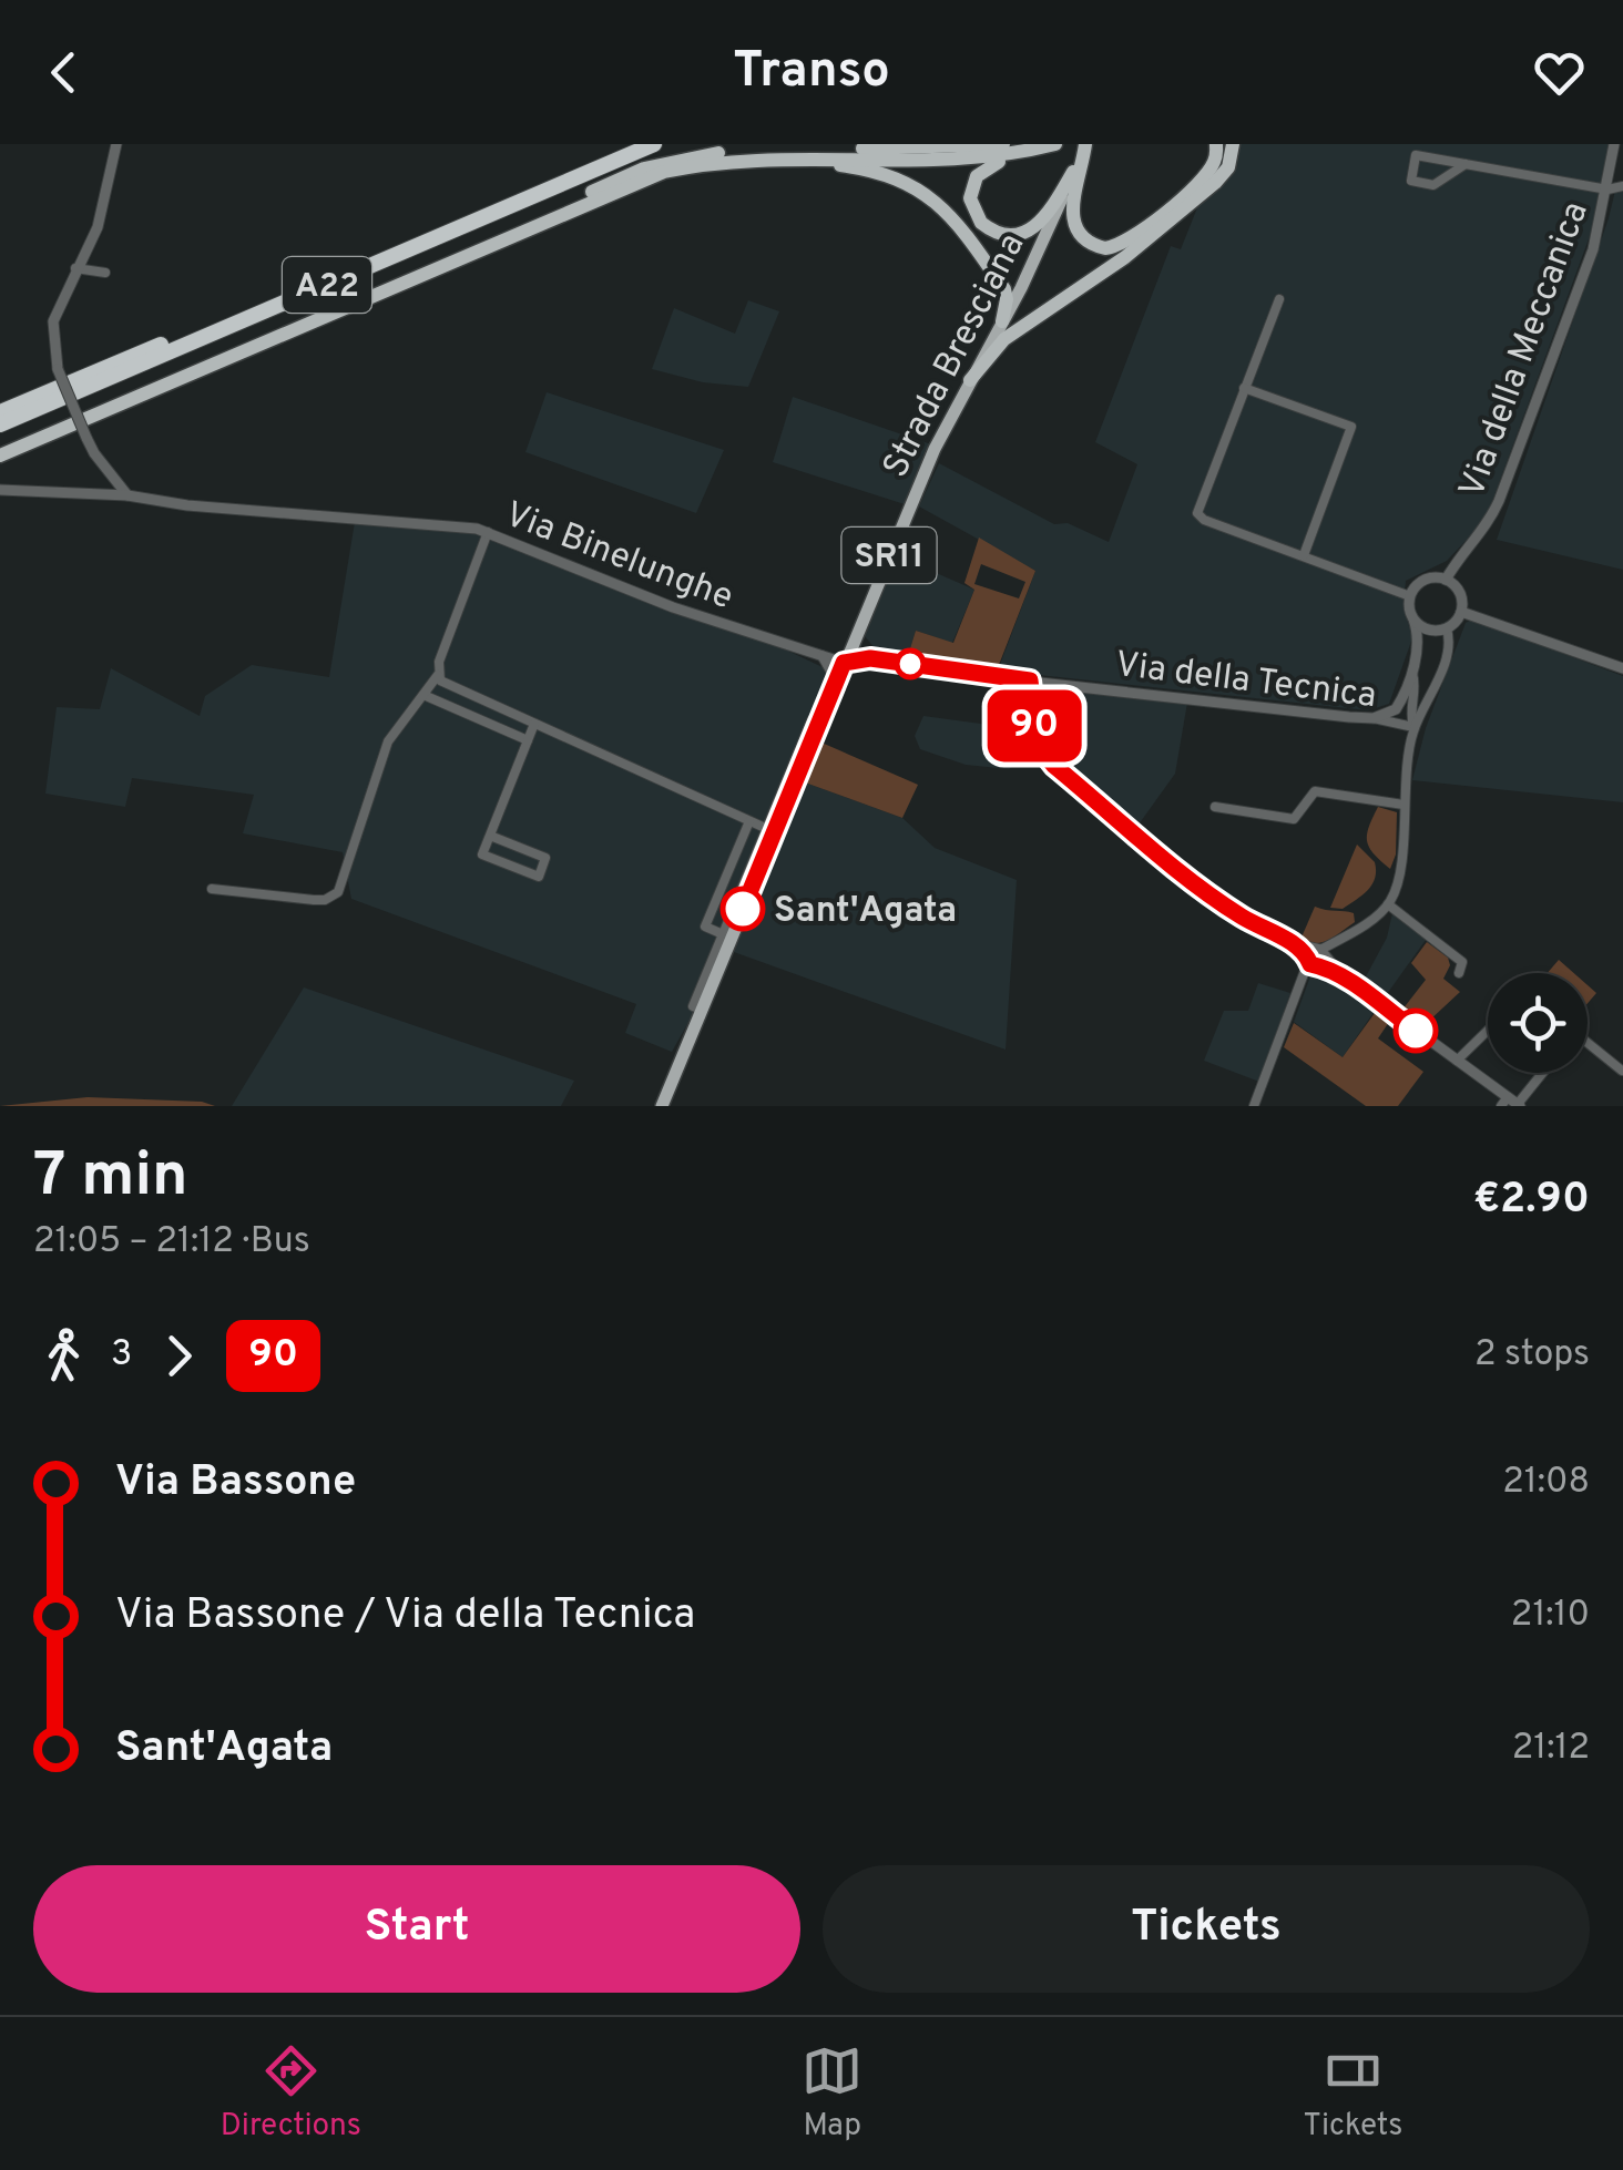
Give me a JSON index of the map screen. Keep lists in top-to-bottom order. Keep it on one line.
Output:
{"streets":{"highway":["A22"],"main road":["Strada Bresciana","SR11"],"street":["Via della Meccanica","Via Binelunghe","Via della Tecnica"]},"crossings":[["Via della Meccanica","Via della Tecnica"],["Strada Bresciana","Via Binelunghe"],["Strada Bresciana","Via della Tecnica"],["Via Binelunghe","Via della Tecnica"]],"places":["Sant'Agata"],"lines":["bus line 90"],"page":{"header":"Transo","on_map":"90","heading":["7 min","21:05 – 21:12 · Bus","€2.90"],"legs":["3","90","2 stops"],"list":[{"name":"Via Bassone","value":"21:08"},{"name":"Via Bassone / Via della Tecnica","value":"21:10"},{"name":"Sant'Agata","value":"21:12"}],"buttons":["Start","Tickets"],"tabs":["Directions","Map","Tickets"]}}
